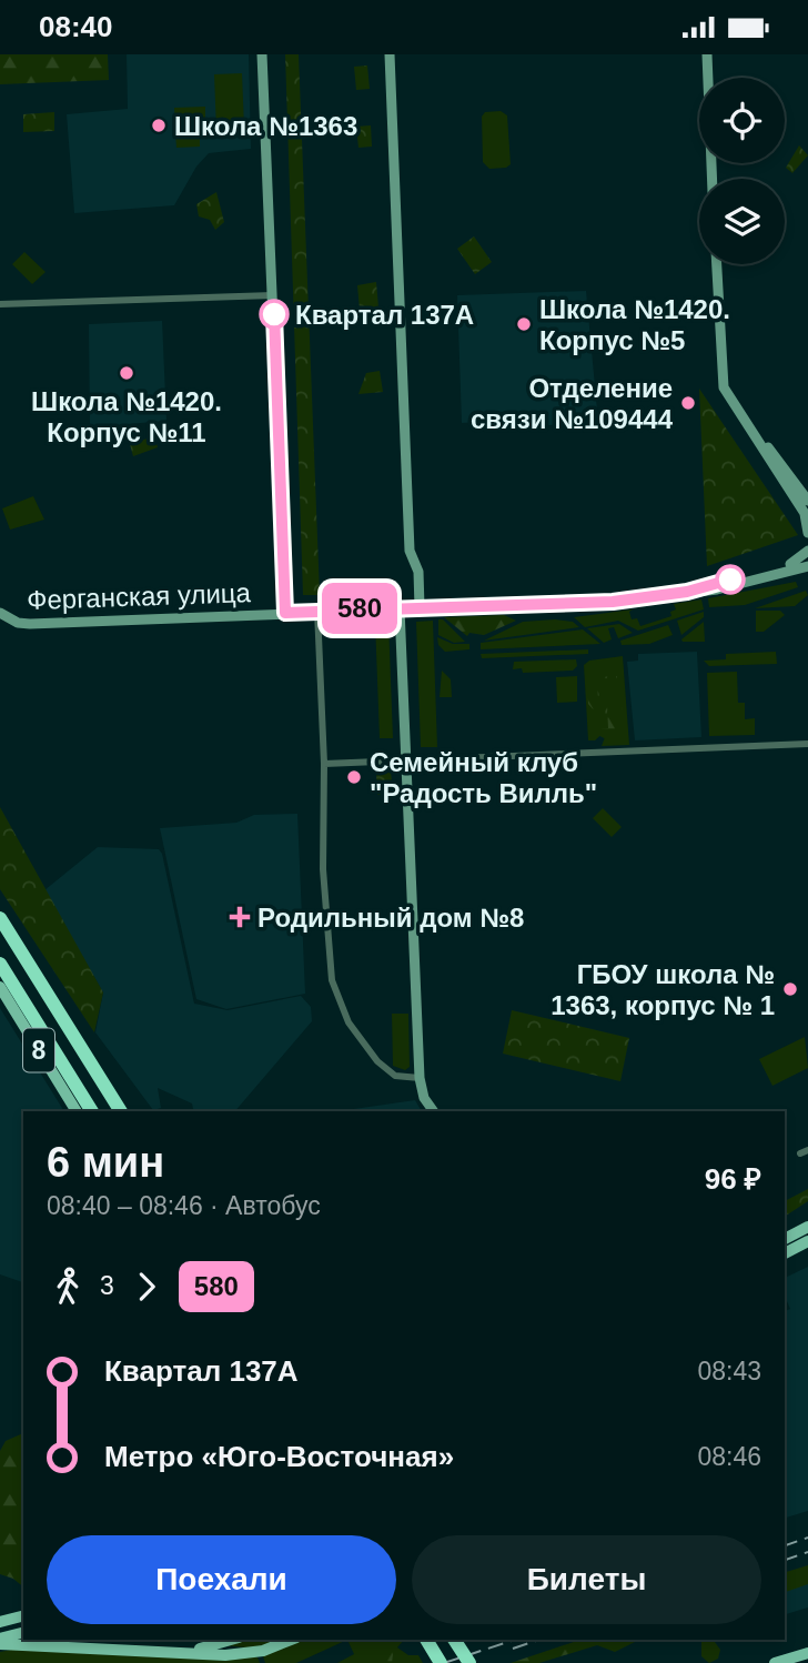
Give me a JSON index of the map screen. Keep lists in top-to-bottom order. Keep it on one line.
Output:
{"streets":{"main road":["8"],"street":["Ферганская улица"]},"places":{"other":["Школа №1363","Квартал 137А","Школа №1420. Корпус №5","Школа №1420. Корпус №11","Отделение связи №109444","Семейный клуб \"Радость Вилль\"","ГБОУ школа № 1363, корпус № 1"],"health":["Родильный дом №8"]},"lines":["bus line 580"],"page":{"status":"08:40","on_map":"580","heading":["6 мин","08:40 – 08:46 · Автобус","96 ₽"],"legs":["3","580"],"list":[{"name":"Квартал 137А","value":"08:43"},{"name":"Метро «Юго-Восточная»","value":"08:46"}],"buttons":["Поехали","Билеты"]}}
